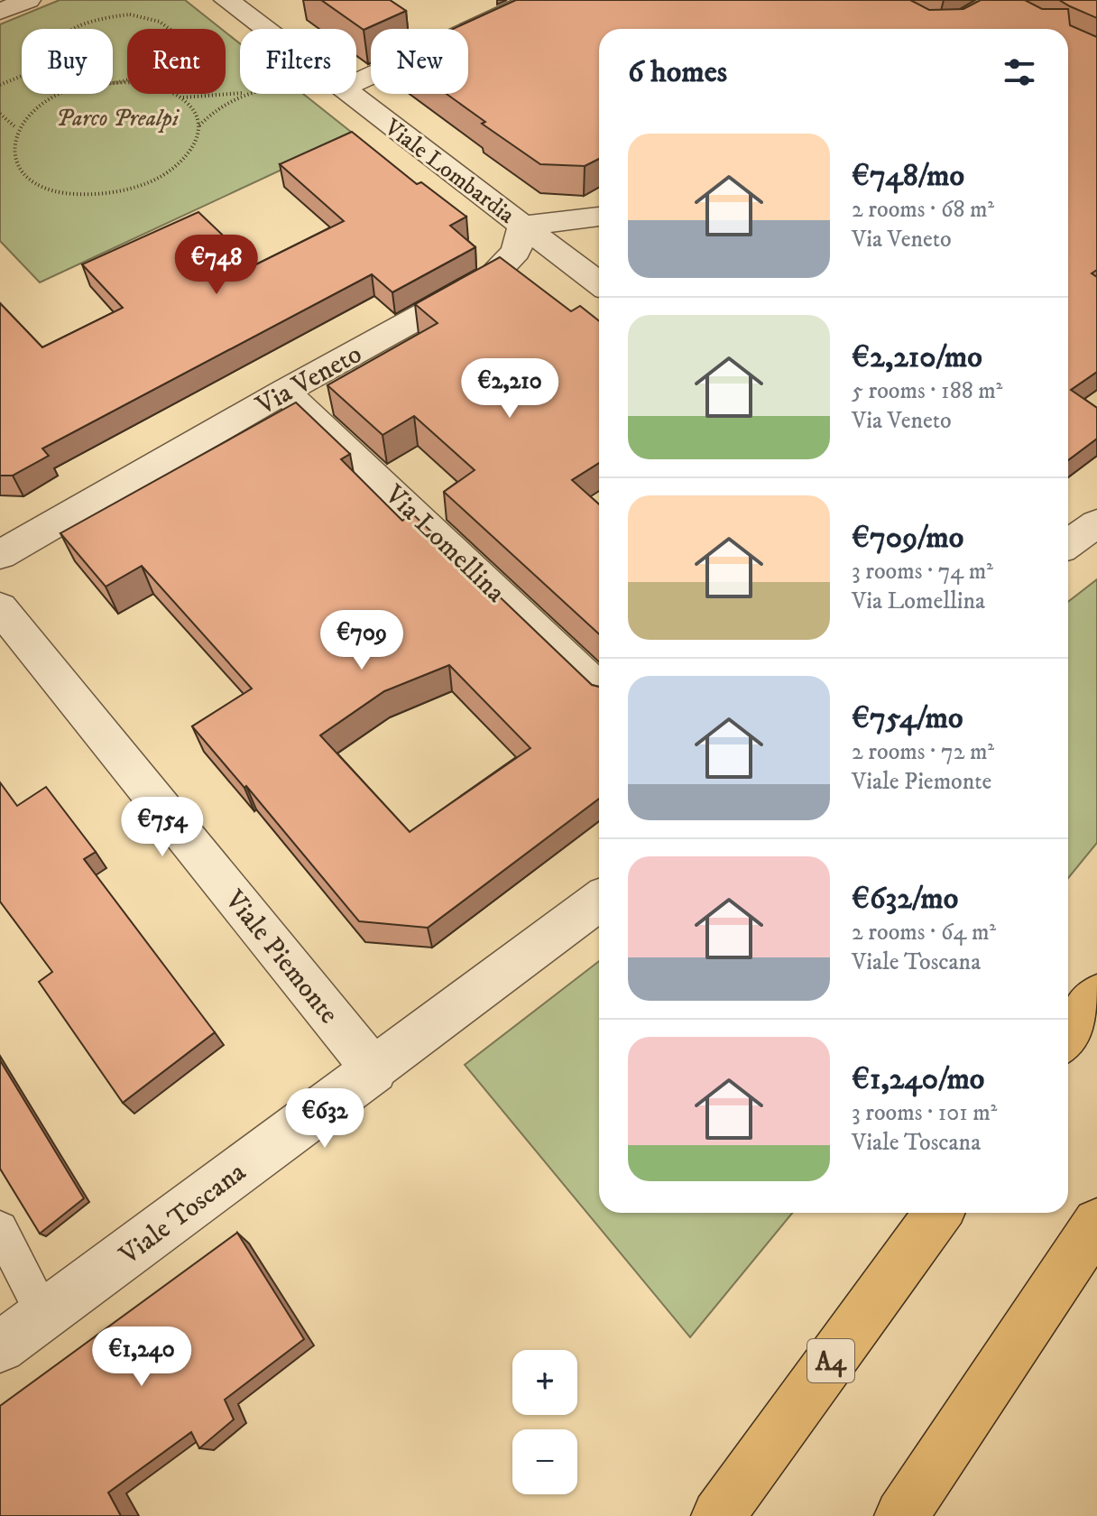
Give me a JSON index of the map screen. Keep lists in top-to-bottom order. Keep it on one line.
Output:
{"streets":{"highway":["A4"],"street":["Viale Lombardia","Via Veneto","Via Lomellina","Viale Piemonte","Viale Toscana"]},"crossings":[["Viale Lombardia","Via Veneto"],["Via Veneto","Via Lomellina"],["Viale Piemonte","Viale Toscana"]],"parks":["Parco Prealpi"],"page":{"chip":["Buy","Rent","Filters","New"],"heading":"6 homes","list":[{"name":"€748/mo","note":"2 rooms · 68 m² · Via Veneto"},{"name":"€2,210/mo","note":"5 rooms · 188 m² · Via Veneto"},{"name":"€709/mo","note":"3 rooms · 74 m² · Via Lomellina"},{"name":"€754/mo","note":"2 rooms · 72 m² · Viale Piemonte"},{"name":"€632/mo","note":"2 rooms · 64 m² · Viale Toscana"},{"name":"€1,240/mo","note":"3 rooms · 101 m² · Viale Toscana"}],"price":["€748","€2,210","€709","€754","€632","€1,240"],"map_buttons":["+","−"]}}
